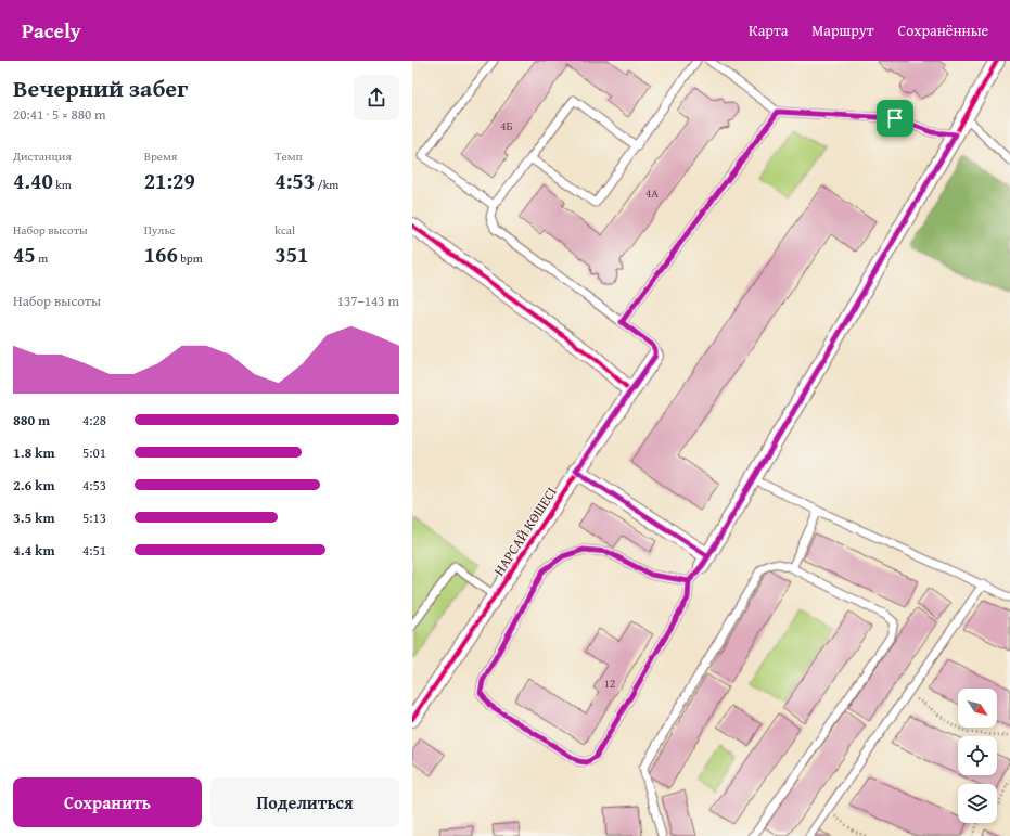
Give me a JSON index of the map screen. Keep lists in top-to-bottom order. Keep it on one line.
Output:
{"streets":{"street":["НАРСАЙ КӨШЕСІ"]},"house_numbers":["4Б","4А","12"],"north":"bottom right","page":{"header":"Pacely","nav":["Карта","Маршрут","Сохранённые"],"heading":["Вечерний забег","20:41 · 5 × 880 m"],"stats":[["Дистанция","4.40 km"],["Время","21:29"],["Темп","4:53 /km"],["Набор высоты","45 m"],["Пульс","166 bpm"],["kcal","351"]],"chart":["Набор высоты","137–143 m"],"list":[{"name":"880 m","note":"4:28"},{"name":"1.8 km","note":"5:01"},{"name":"2.6 km","note":"4:53"},{"name":"3.5 km","note":"5:13"},{"name":"4.4 km","note":"4:51"}],"buttons":["Сохранить","Поделиться"]}}
